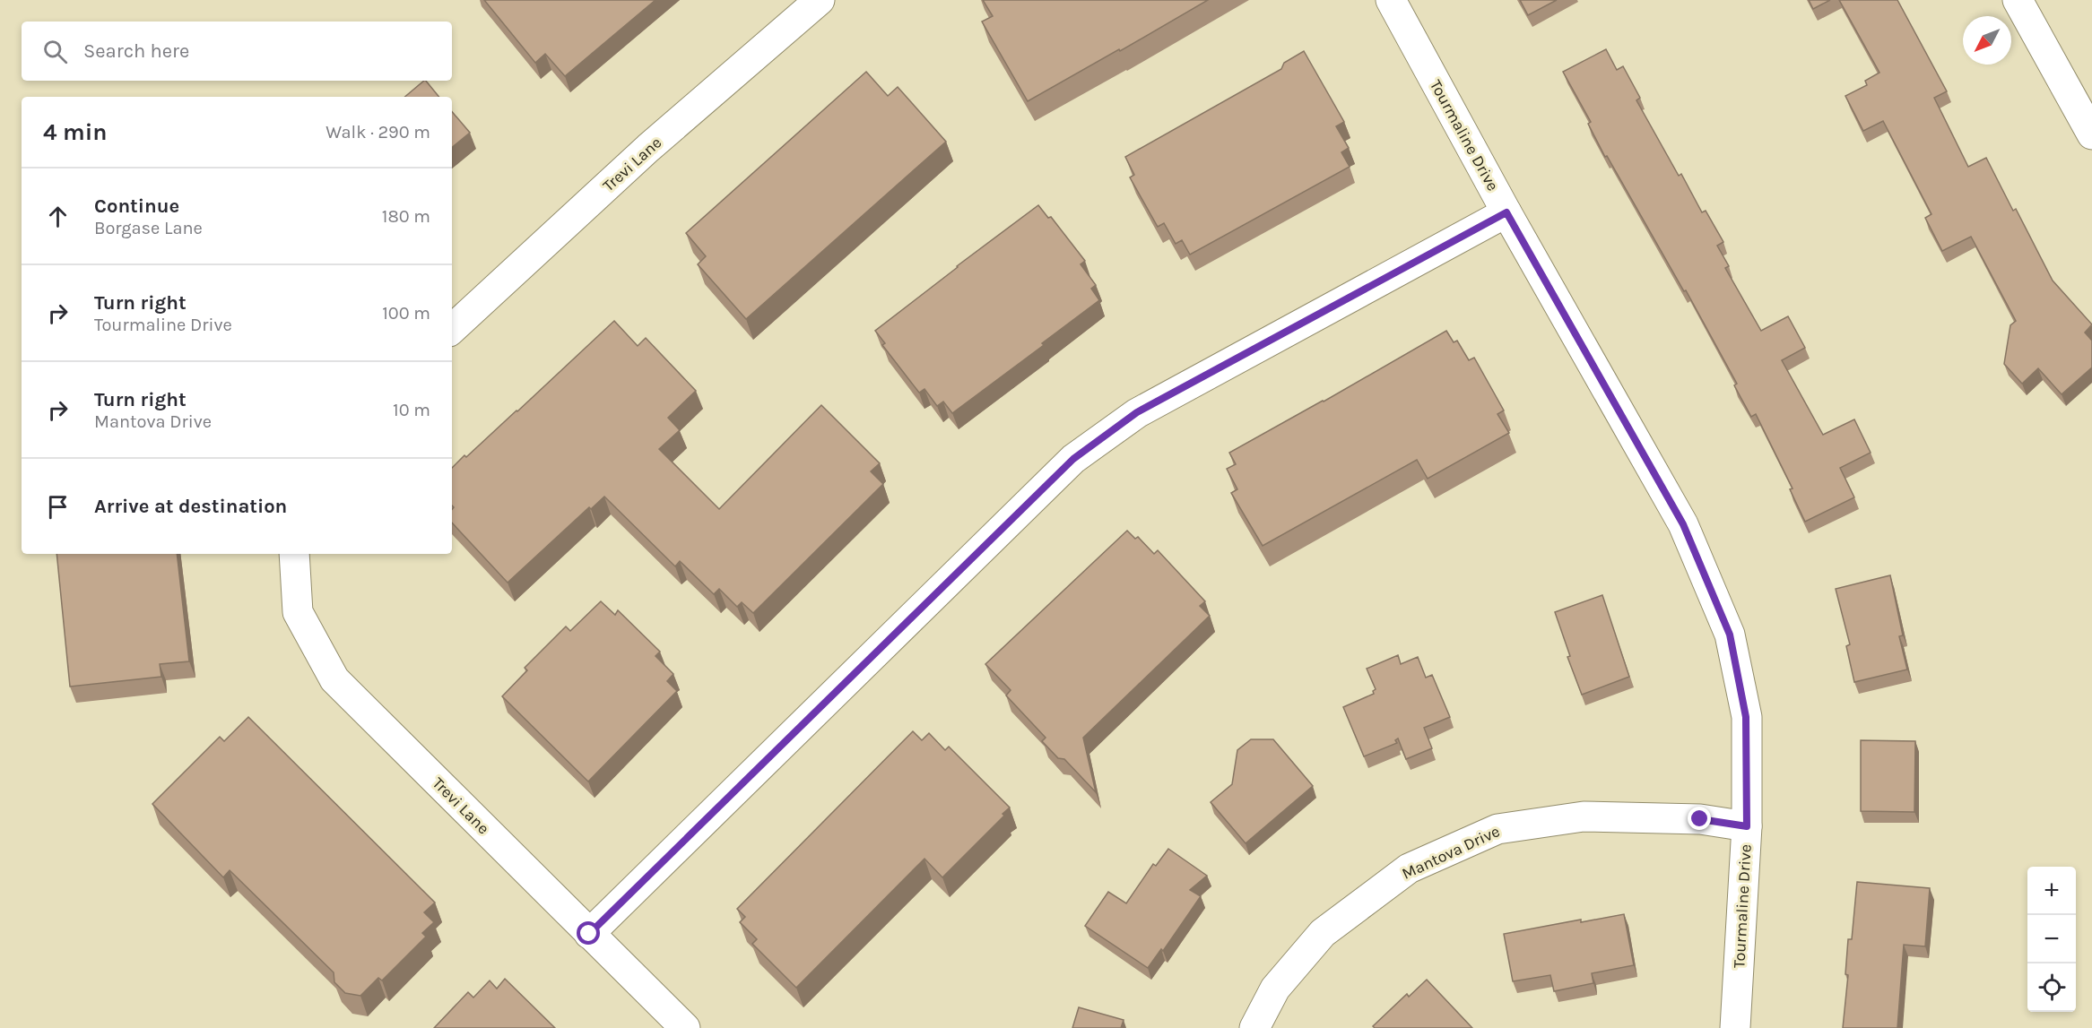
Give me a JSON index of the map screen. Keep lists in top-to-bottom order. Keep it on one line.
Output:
{"streets":{"street":["Tourmaline Drive","Trevi Lane","Mantova Drive"]},"crossings":[["Tourmaline Drive","Mantova Drive"]],"north":"bottom left","page":{"search":"Search here","heading":["4 min","Walk · 290 m"],"list":[["Continue","Borgase Lane","180 m"],["Turn right","Tourmaline Drive","100 m"],["Turn right","Mantova Drive","10 m"],"Arrive at destination"],"map_buttons":["+","−"]}}
